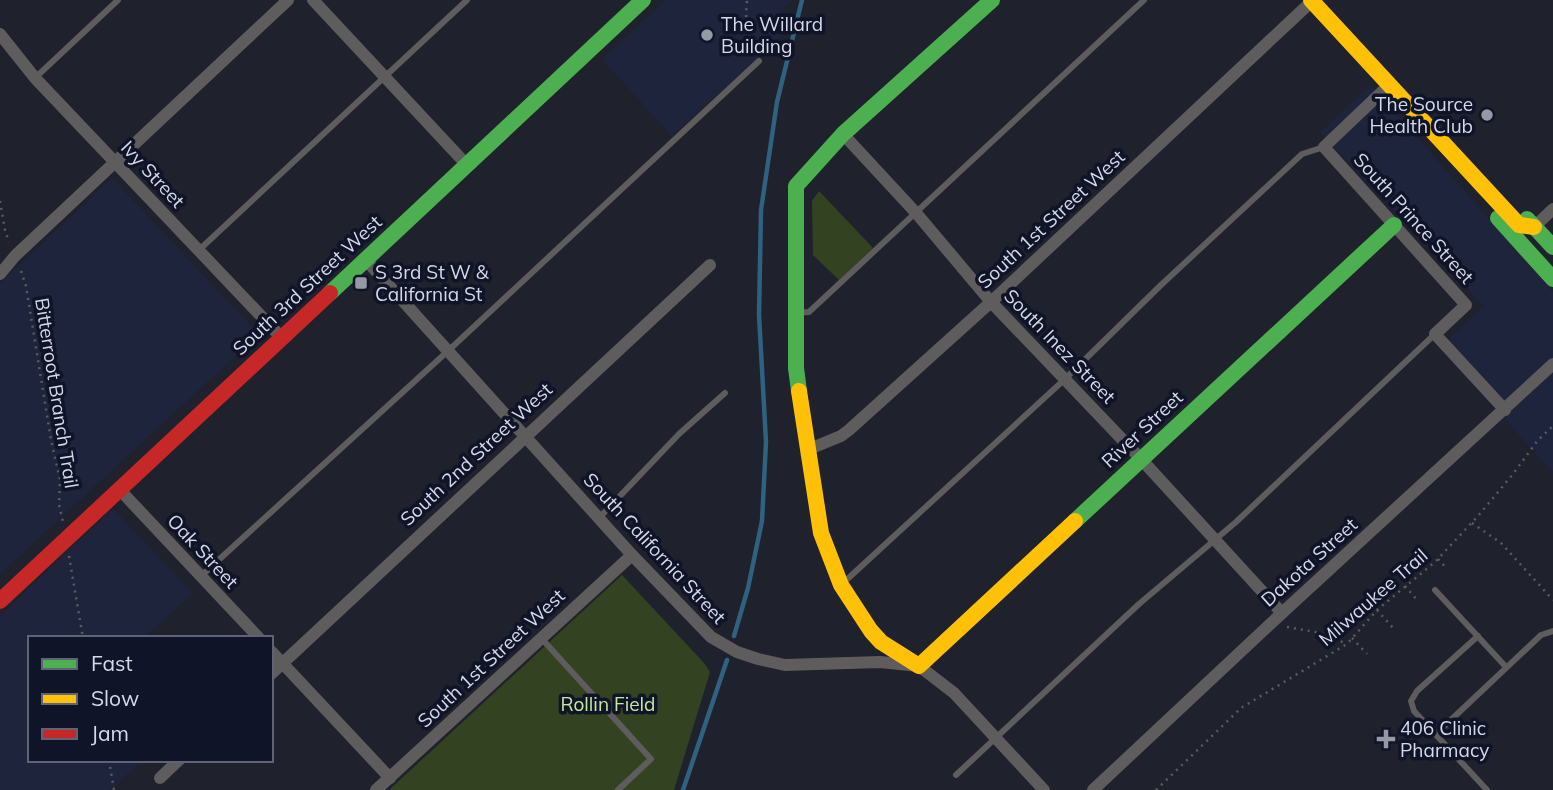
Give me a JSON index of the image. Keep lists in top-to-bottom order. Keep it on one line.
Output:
{"streets":{"street":["Ivy Street","South Prince Street","South 1st Street West","South 3rd Street West","South Inez Street","River Street","South 2nd Street West","South California Street","Oak Street","Dakota Street"],"path":["Bitterroot Branch Trail","Milwaukee Trail"]},"crossings":[["Ivy Street","South 3rd Street West"],["South Prince Street","River Street"],["South 1st Street West","South Inez Street"],["South 1st Street West","South California Street"],["South 3rd Street West","South California Street"],["South 3rd Street West","Oak Street"],["South Inez Street","River Street"],["South Inez Street","Dakota Street"],["River Street","South California Street"],["South 2nd Street West","South California Street"]],"parks":["Rollin Field"],"places":{"other":["The Willard Building","The Source Health Club"],"transit":["S 3rd St W & California St"],"health":["406 Clinic Pharmacy"]},"legend":["Fast","Slow","Jam"]}
